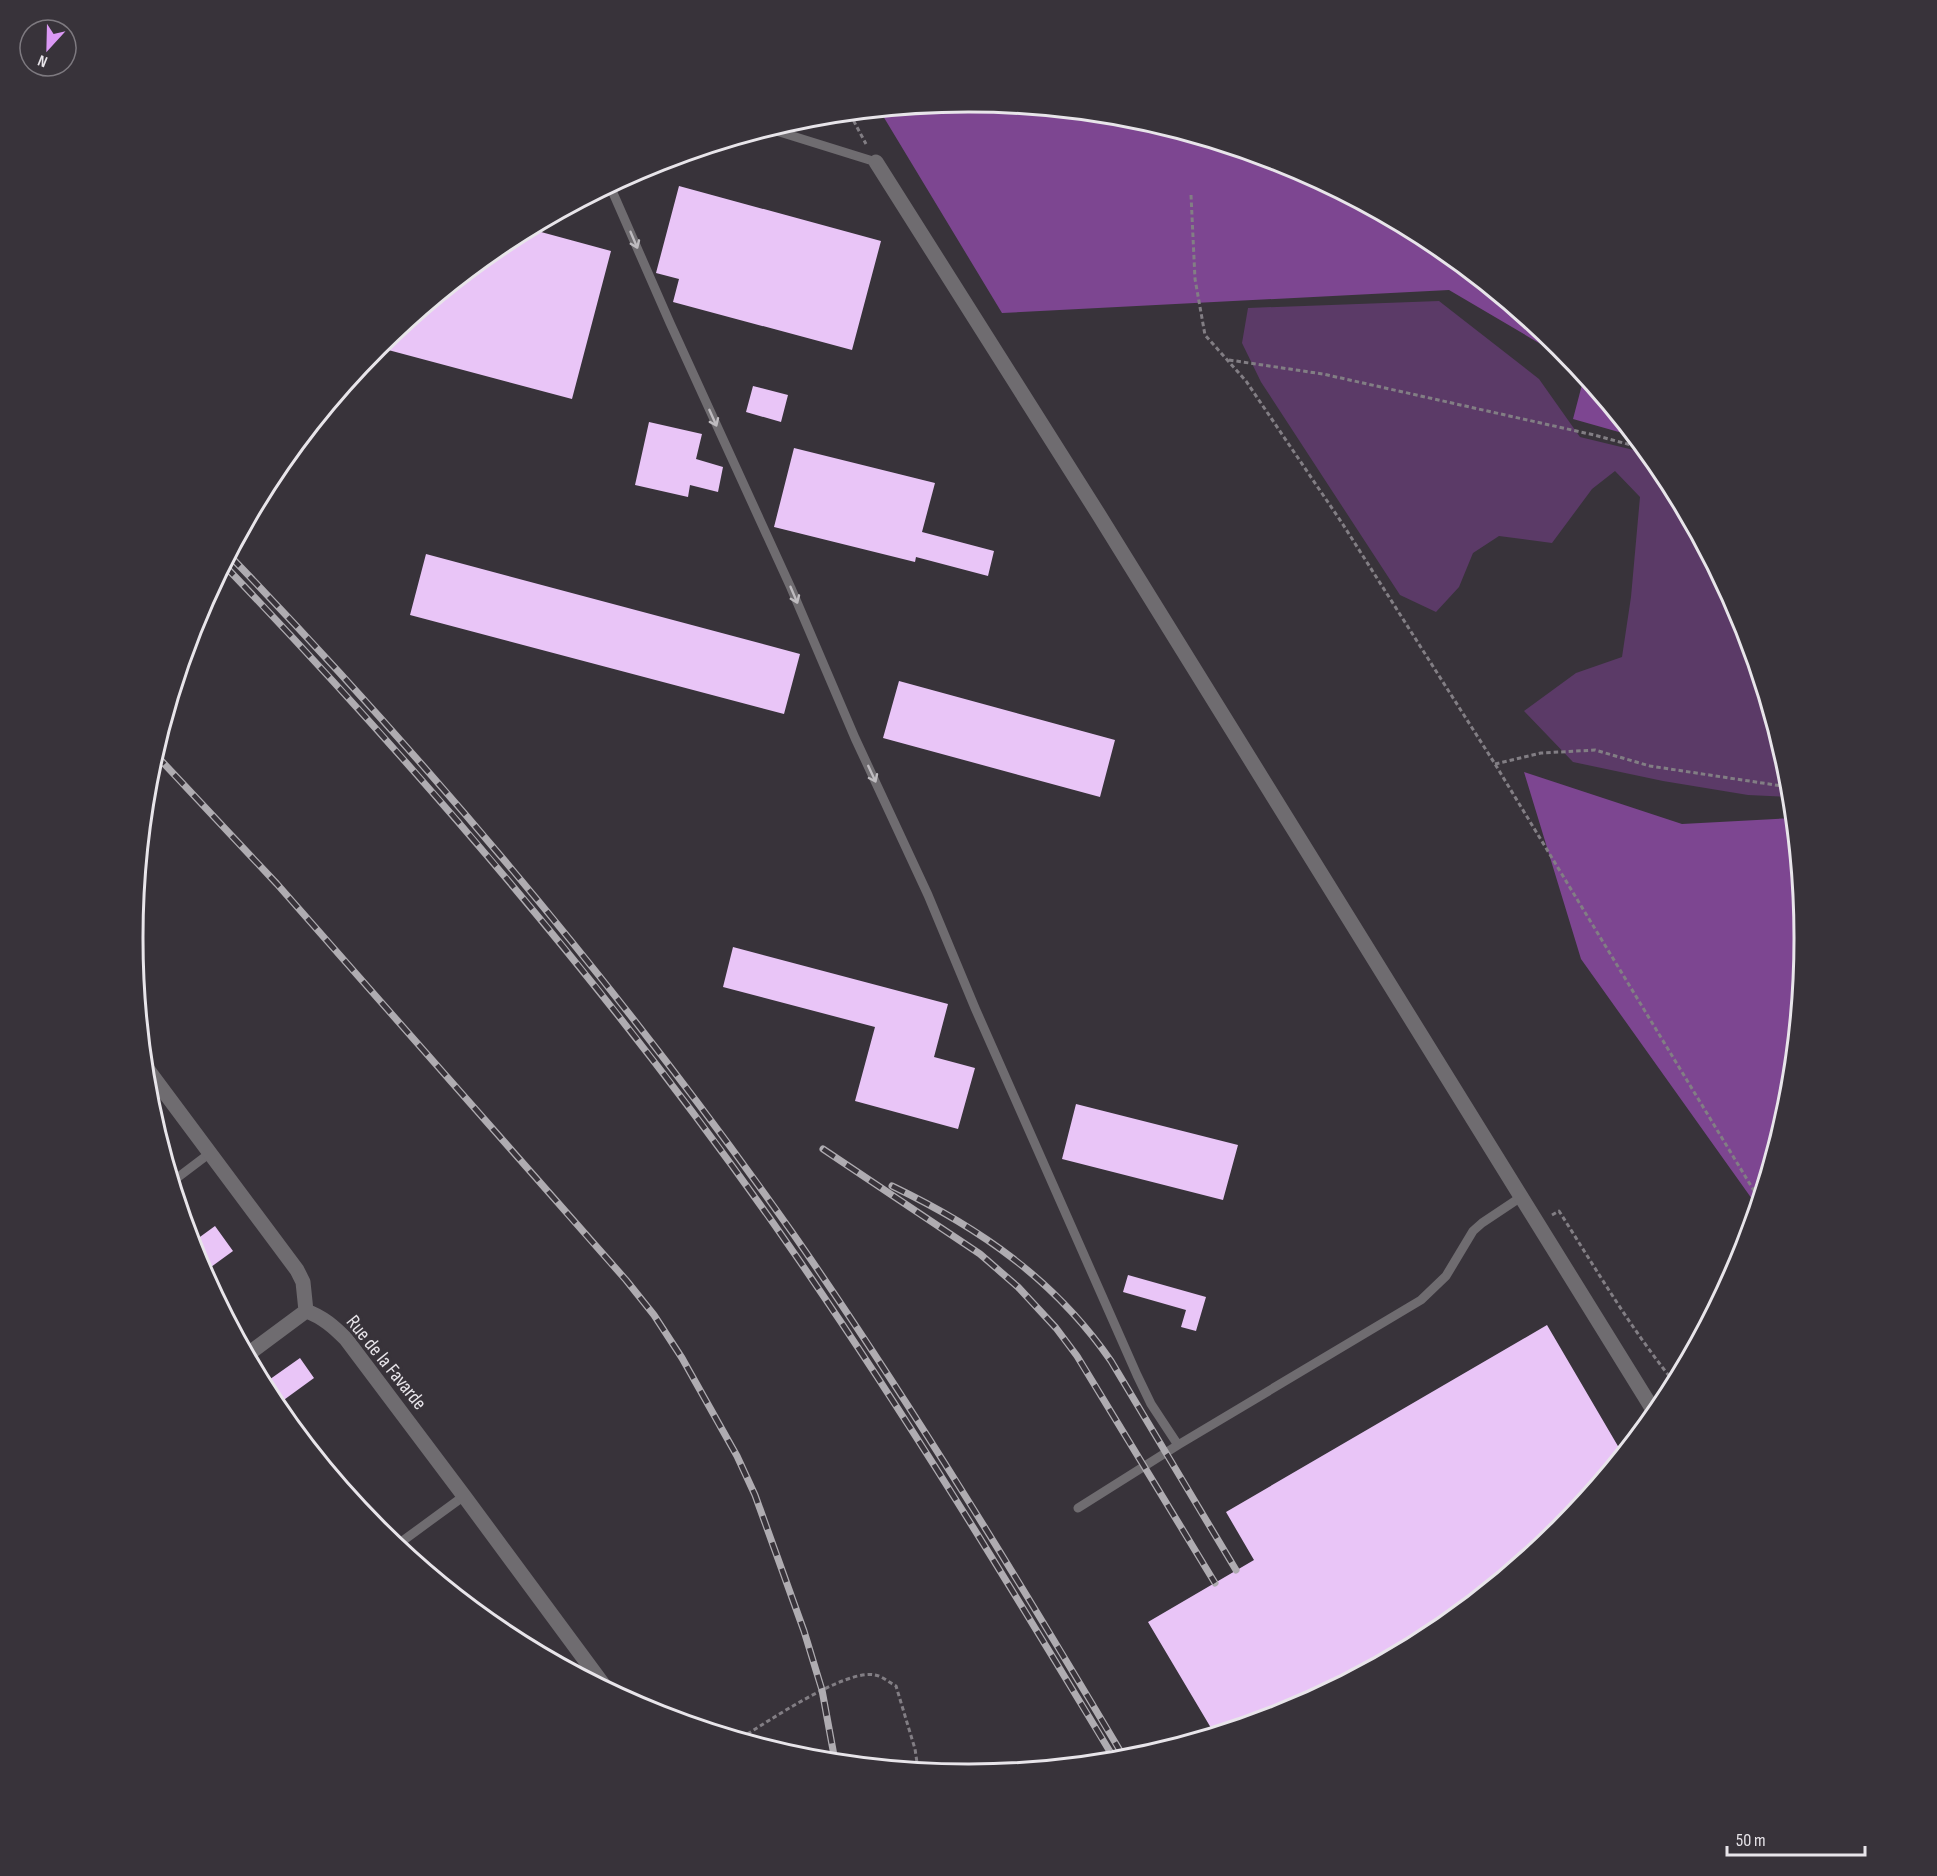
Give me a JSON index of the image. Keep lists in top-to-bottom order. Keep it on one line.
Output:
{"streets":{"street":["Rue de la Favarde"]},"scale_bar":"50 m","north":"bottom"}
